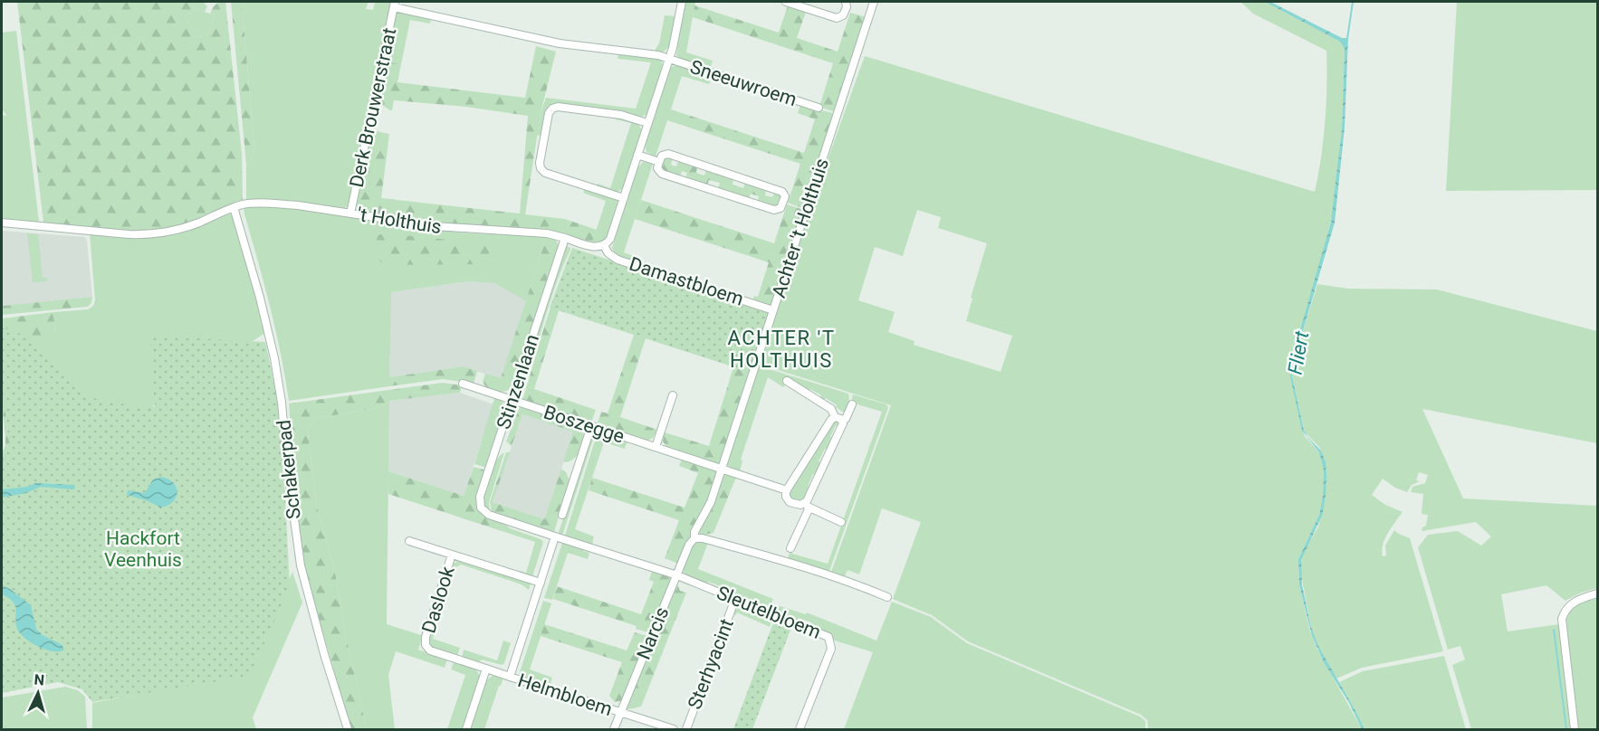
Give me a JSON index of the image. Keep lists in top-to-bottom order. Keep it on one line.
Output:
{"streets":{"street":["Sneeuwroem","Derk Brouwerstraat","'t Holthuis","Achter 't Holthuis","Damastbloem","Stinzenlaan","Boszegge","Schakerpad","Daslook","Sleutelbloem","Narcis","Sterhyacint","Helmbloem"]},"crossings":[["Sneeuwroem","Derk Brouwerstraat"],["Derk Brouwerstraat","'t Holthuis"],["'t Holthuis","Stinzenlaan"],["'t Holthuis","Schakerpad"],["Achter 't Holthuis","Damastbloem"],["Achter 't Holthuis","Boszegge"],["Achter 't Holthuis","Narcis"],["Stinzenlaan","Boszegge"],["Stinzenlaan","Sleutelbloem"],["Sleutelbloem","Narcis"],["Sleutelbloem","Sterhyacint"],["Narcis","Helmbloem"]],"districts":["ACHTER 'T HOLTHUIS"],"water":["Fliert"],"parks":["Hackfort Veenhuis"],"north":"top"}
